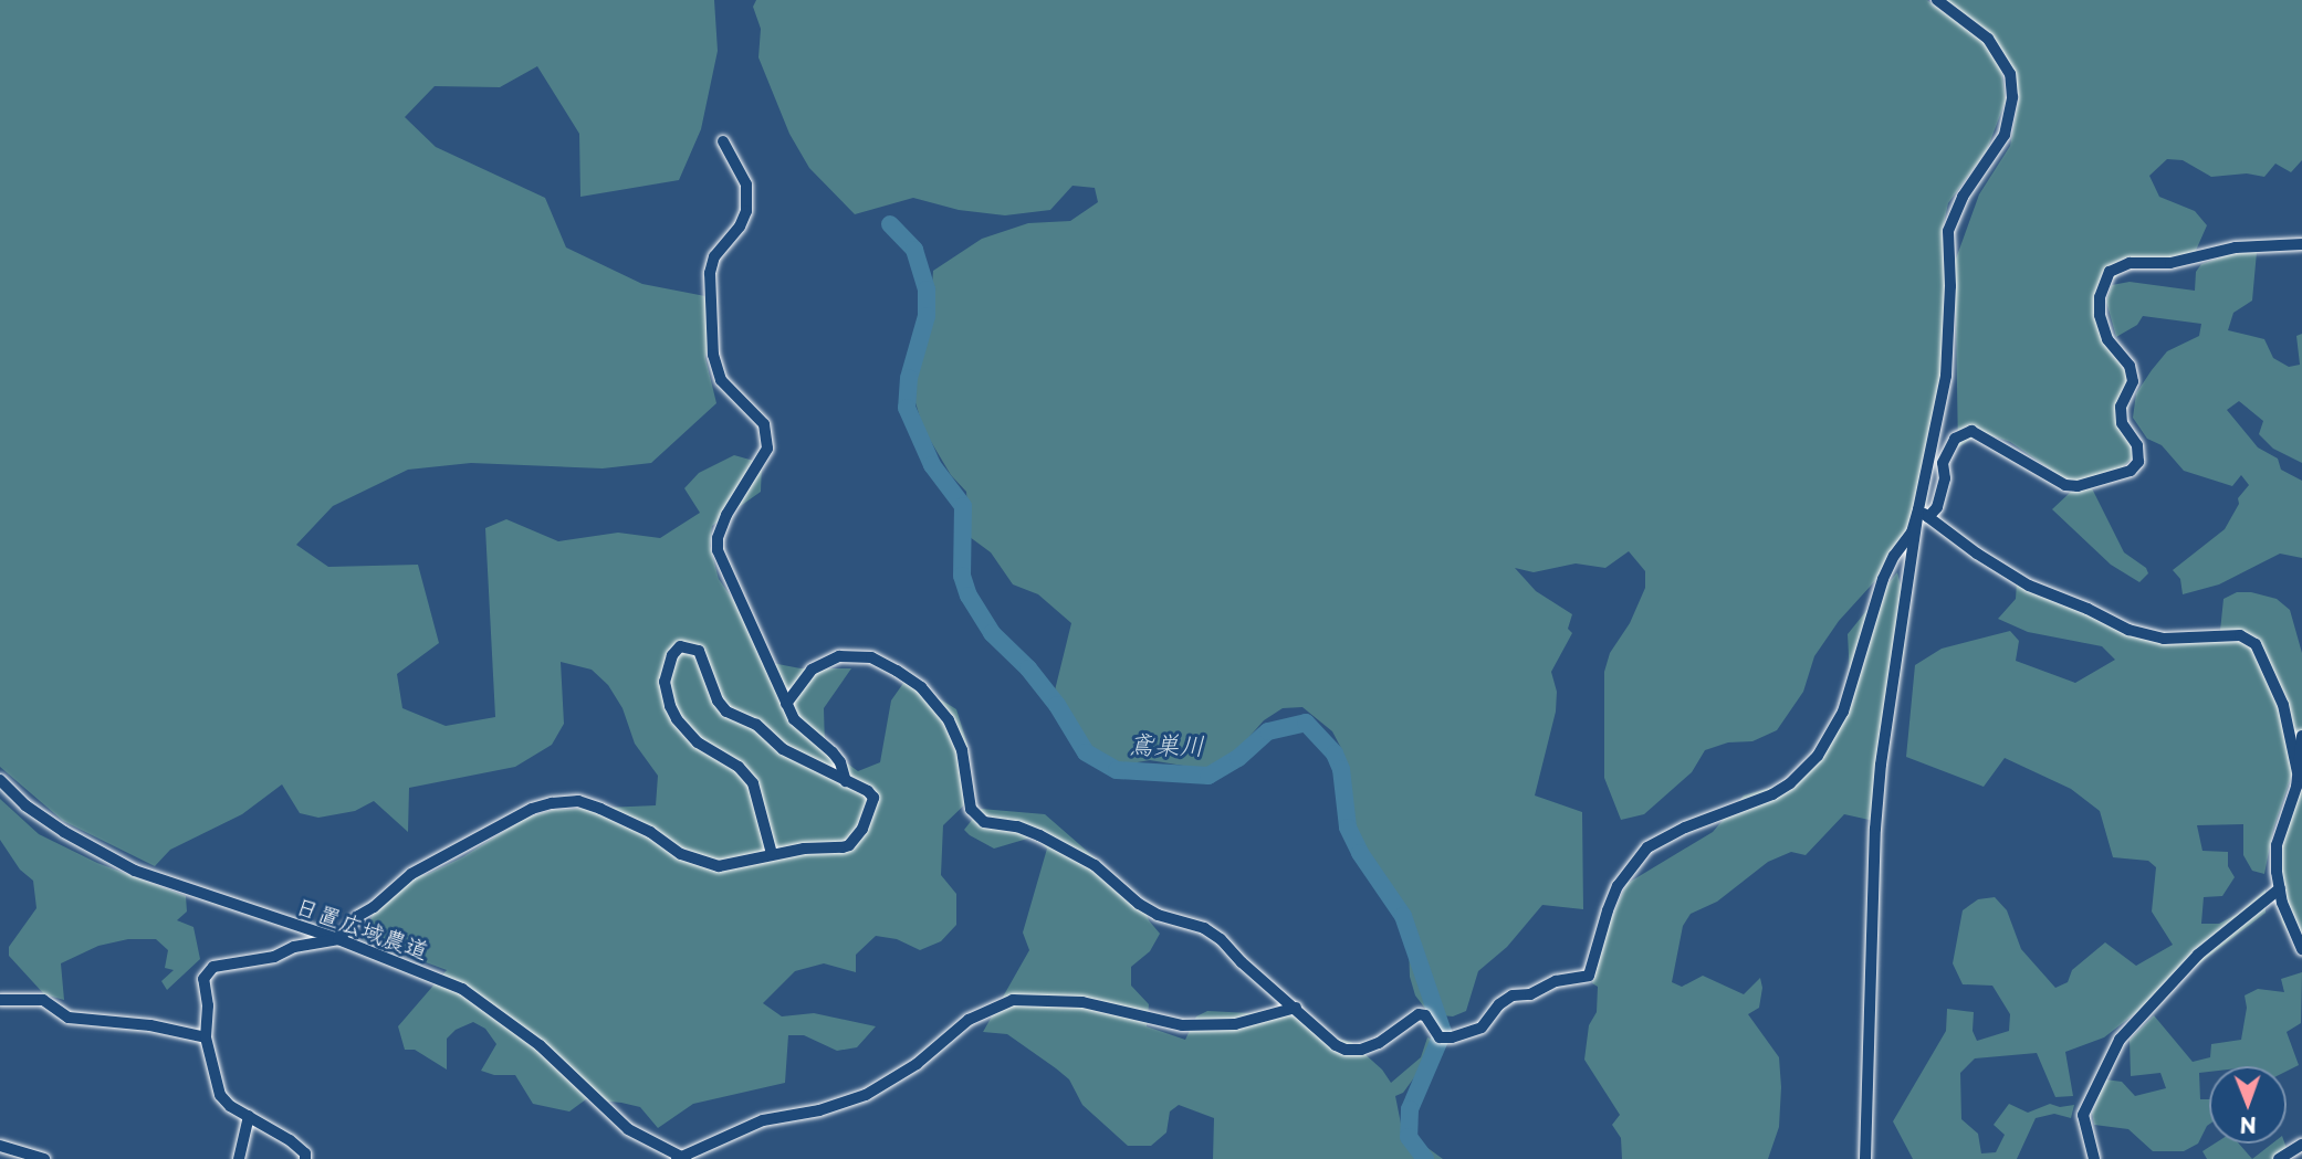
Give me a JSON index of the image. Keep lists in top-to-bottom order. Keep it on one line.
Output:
{"streets":{"street":["日置広域農道"]},"water":["鳶巣川"],"north":"bottom"}
